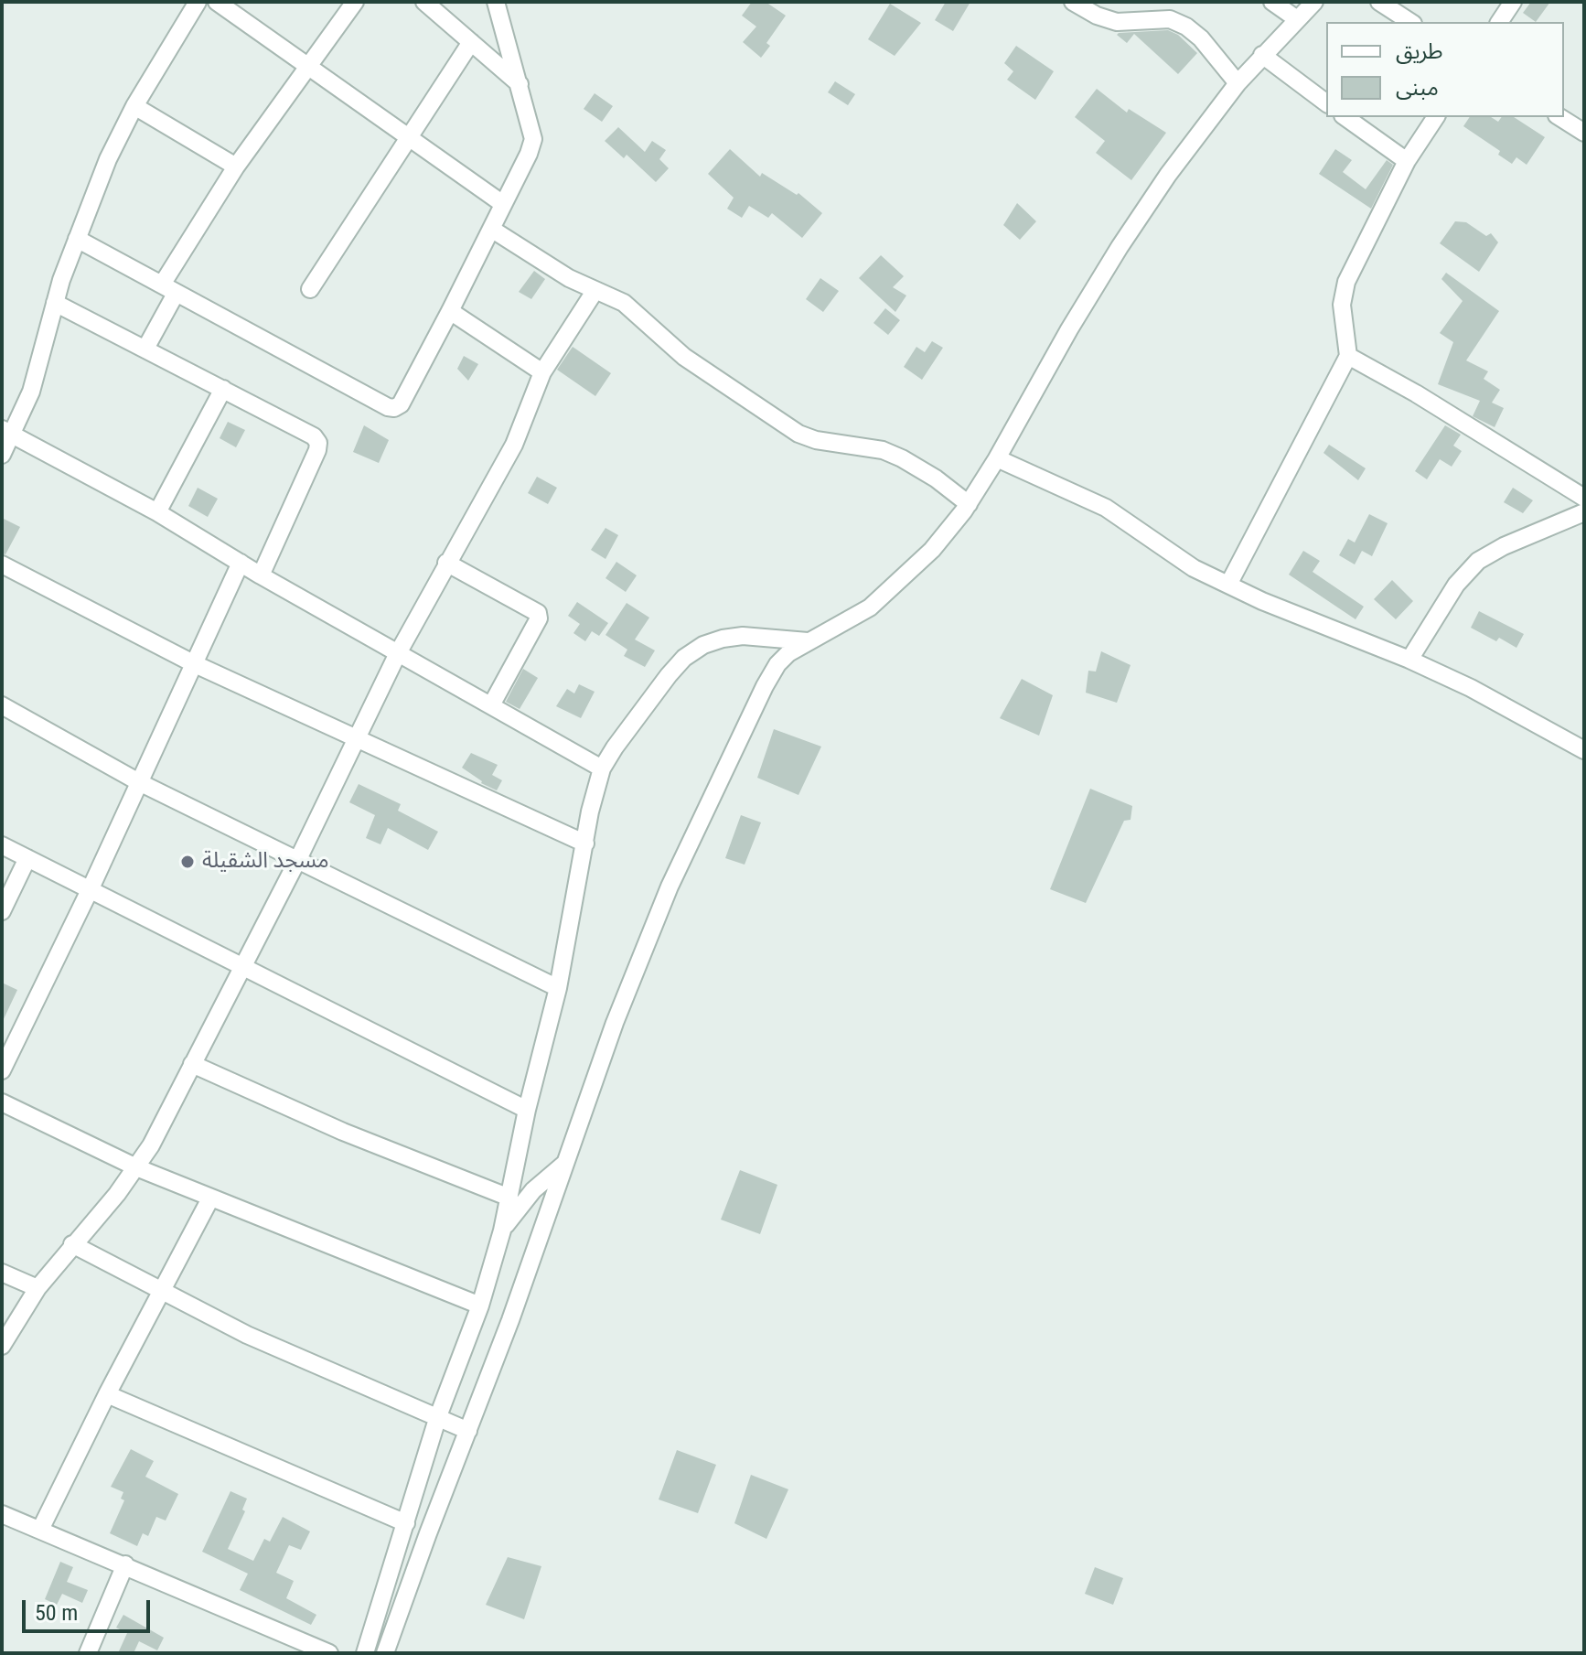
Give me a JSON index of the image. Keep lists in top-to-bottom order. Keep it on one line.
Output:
{"places":["مسجد الشقيلة"],"legend":["طريق","مبنى"],"scale_bar":"50 m"}
